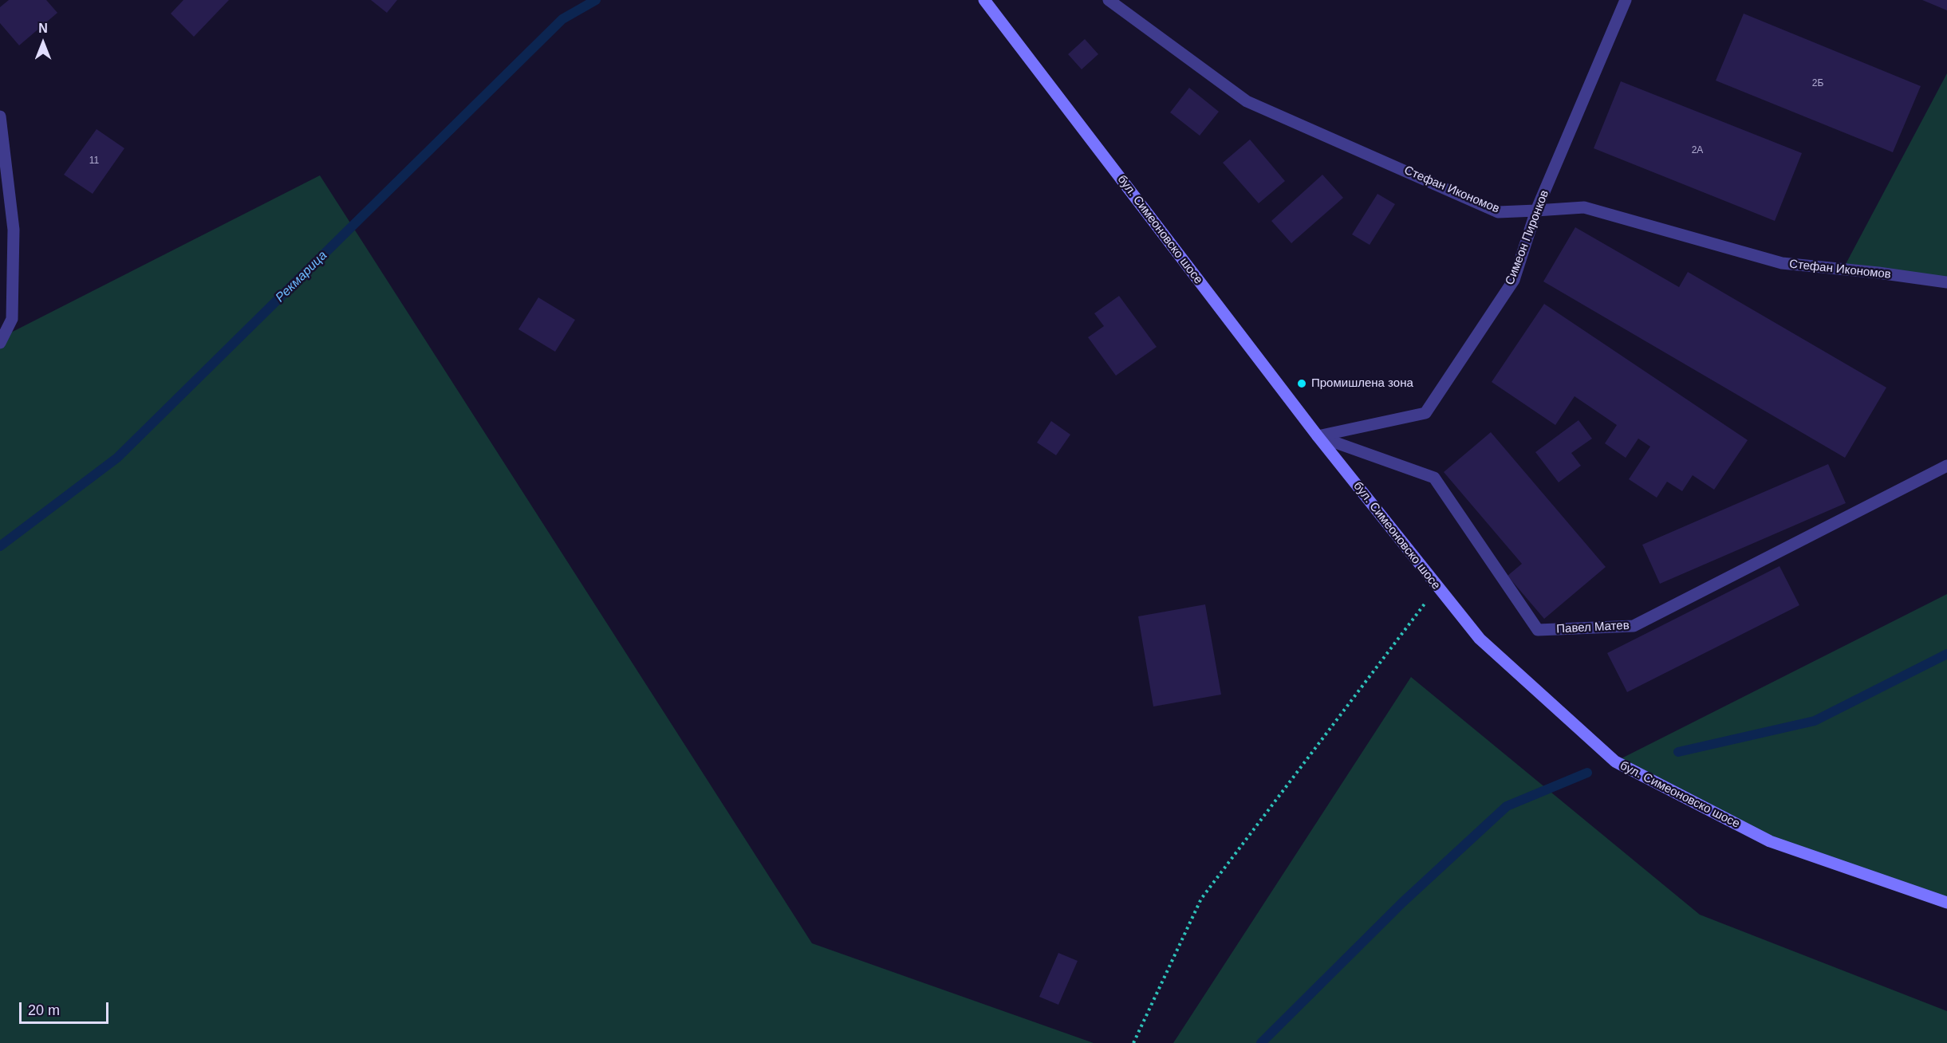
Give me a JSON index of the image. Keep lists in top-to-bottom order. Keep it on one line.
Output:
{"streets":{"street":["Стефан Икономов","бул. Симеоновско шосе","Симеон Пиронков","Павел Матев"]},"crossings":[["Стефан Икономов","Симеон Пиронков"],["бул. Симеоновско шосе","Симеон Пиронков"],["бул. Симеоновско шосе","Павел Матев"],["Симеон Пиронков","Павел Матев"]],"water":["Рекмарица"],"places":["Промишлена зона"],"house_numbers":["2Б","2А","11"],"scale_bar":"20 m","north":"top"}
